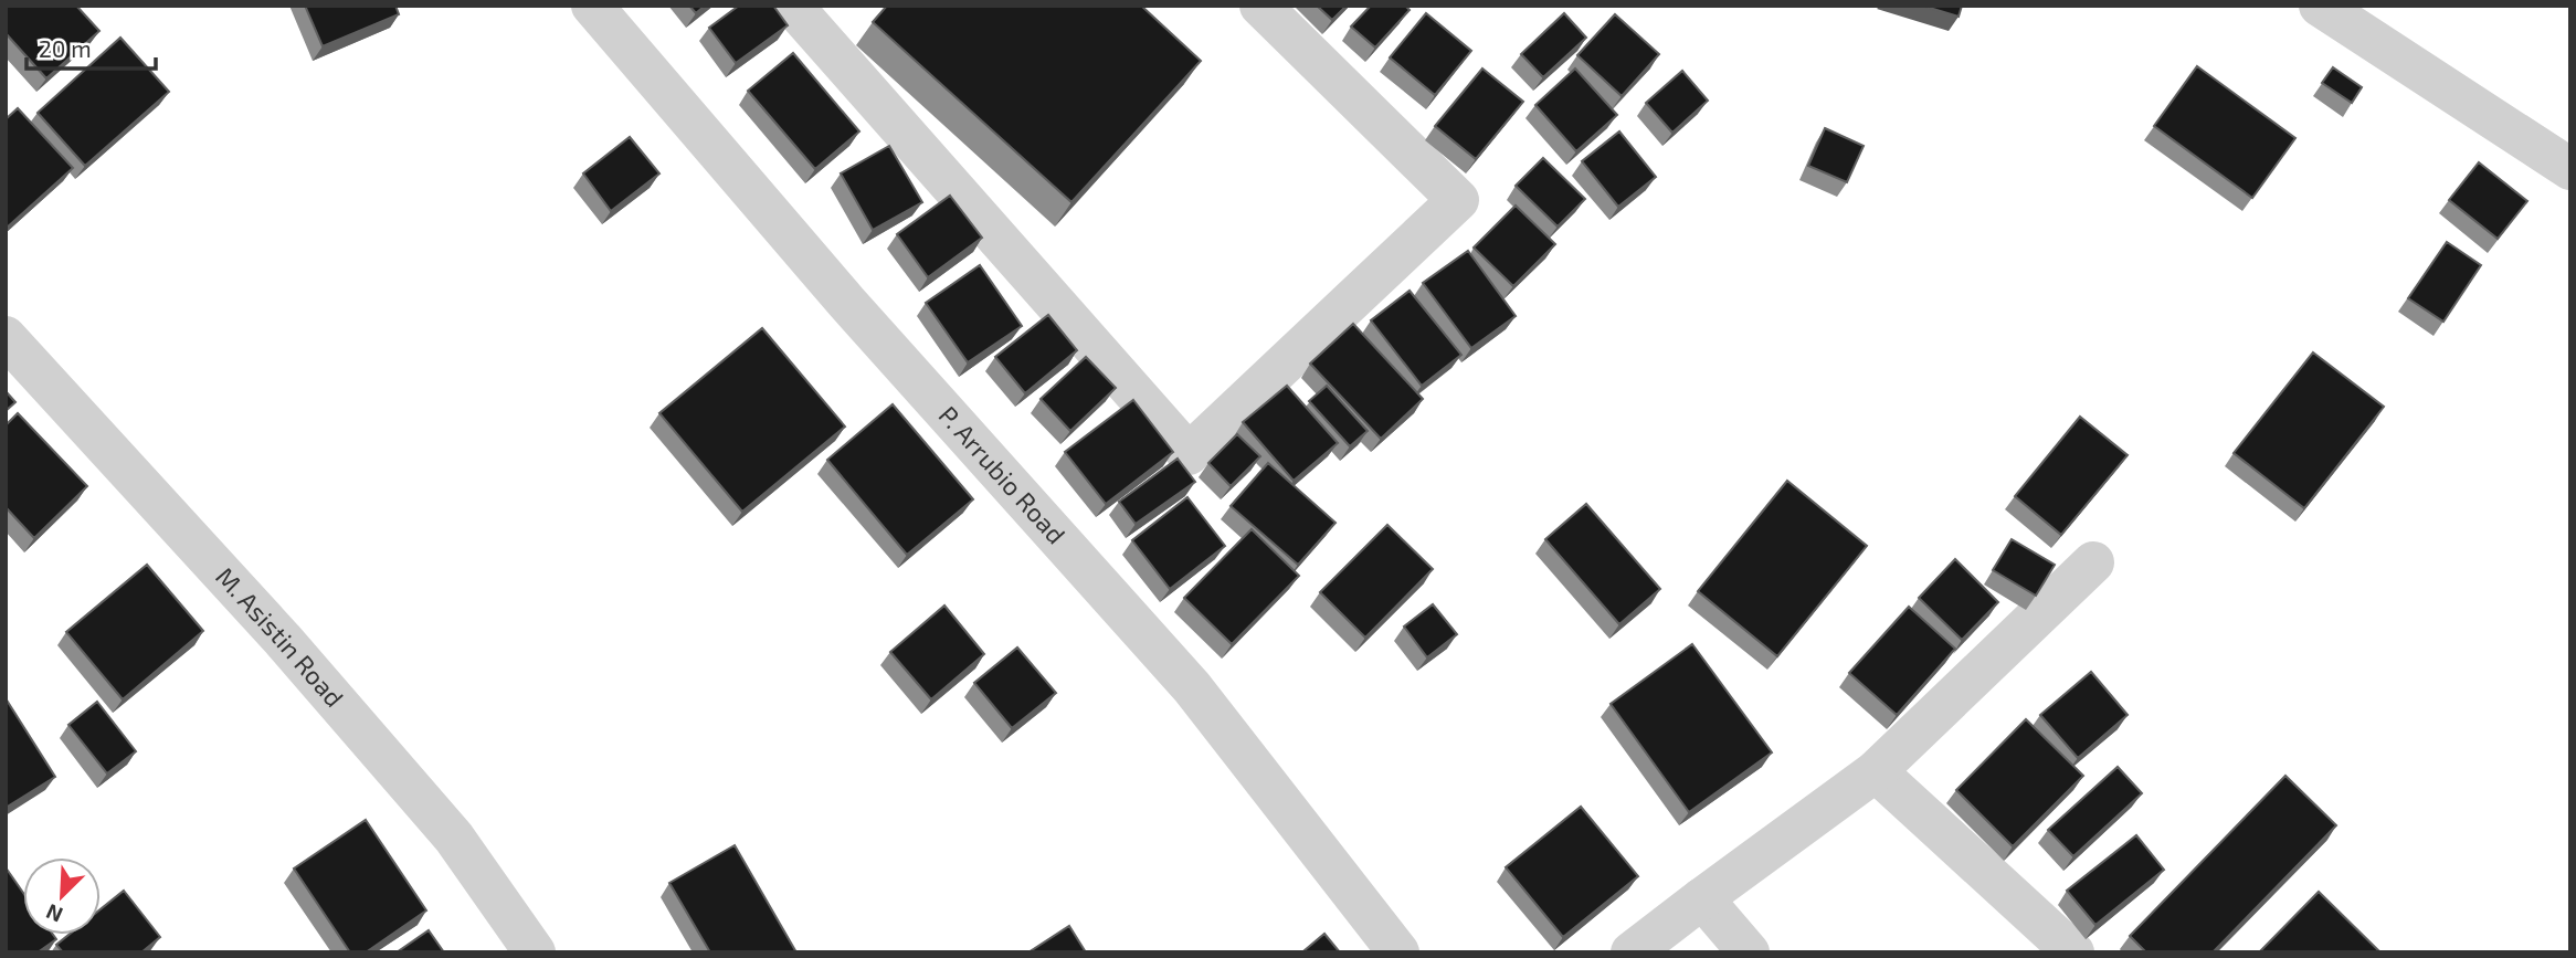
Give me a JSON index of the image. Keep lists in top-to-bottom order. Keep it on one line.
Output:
{"streets":{"street":["P. Arrubio Road","M. Asistin Road"]},"scale_bar":"20 m","north":"bottom left"}
